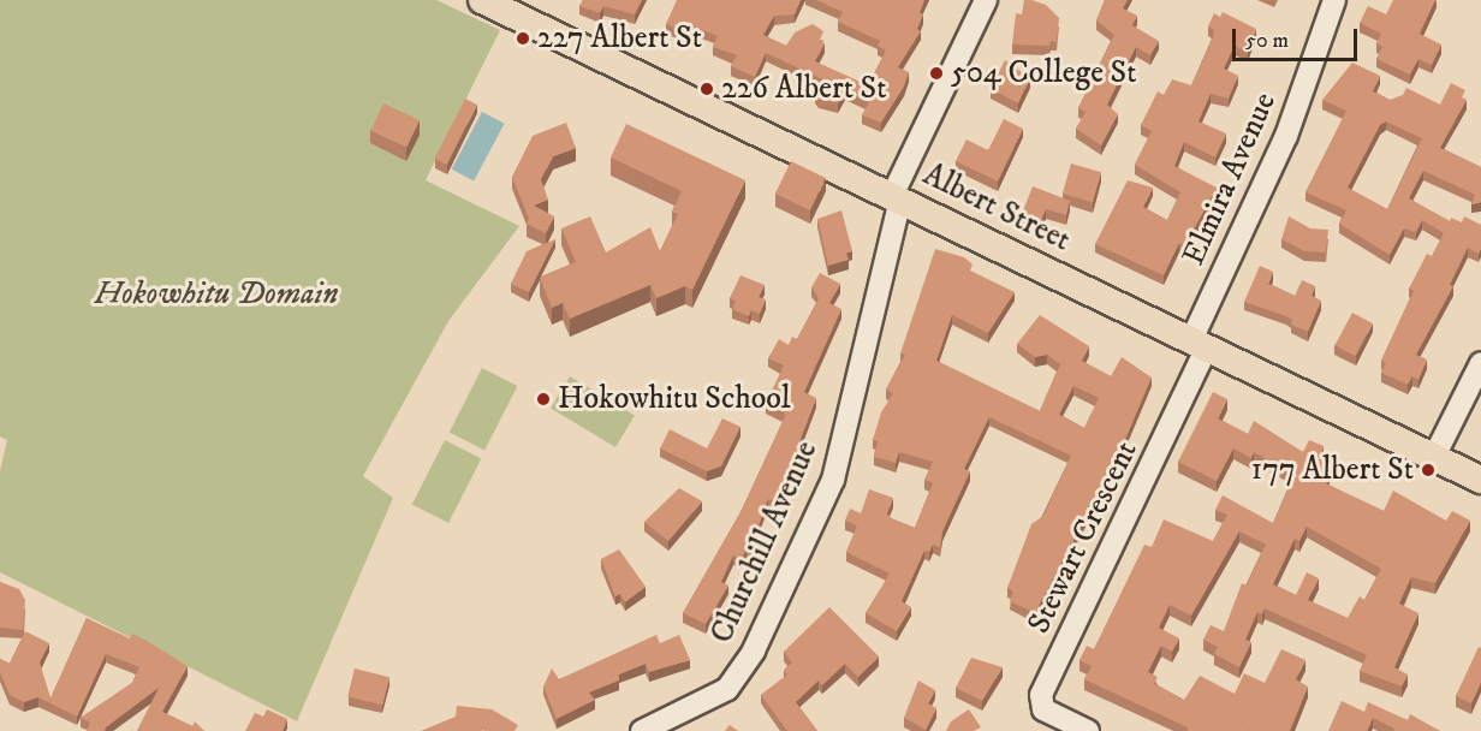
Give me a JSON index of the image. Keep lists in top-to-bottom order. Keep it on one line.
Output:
{"streets":{"main road":["Albert Street"],"street":["Elmira Avenue","Stewart Crescent","Churchill Avenue"]},"crossings":[["Elmira Avenue","Albert Street"],["Elmira Avenue","Stewart Crescent"],["Albert Street","Stewart Crescent"],["Albert Street","Churchill Avenue"]],"parks":["Hokowhitu Domain"],"places":["227 Albert St","504 College St","226 Albert St","Hokowhitu School","177 Albert St"],"scale_bar":"50 m"}
